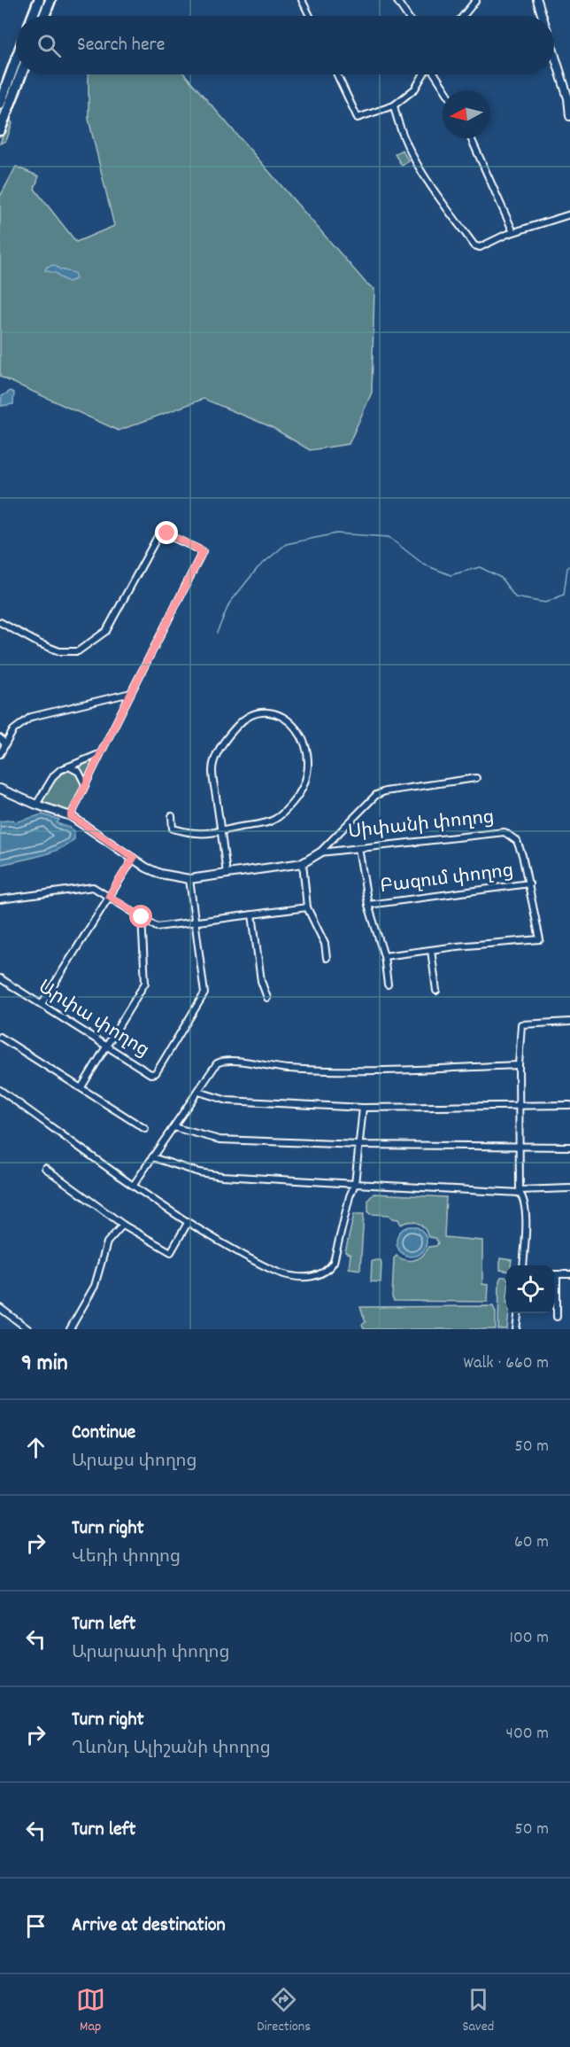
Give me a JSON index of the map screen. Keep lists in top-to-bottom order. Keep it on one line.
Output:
{"streets":{"street":["Սիփանի փողոց","Բազում փողոց","Արփա փողոց"]},"crossings":[["Սիփանի փողոց","Բազում փողոց"]],"north":"left","page":{"search":"Search here","heading":["9 min","Walk · 660 m"],"list":[["Continue","Արաքս փողոց","50 m"],["Turn right","Վեդի փողոց","60 m"],["Turn left","Արարատի փողոց","100 m"],["Turn right","Ղևոնդ Ալիշանի փողոց","400 m"],["Turn left","50 m"],"Arrive at destination"],"nav":["Map","Directions","Saved"]}}
